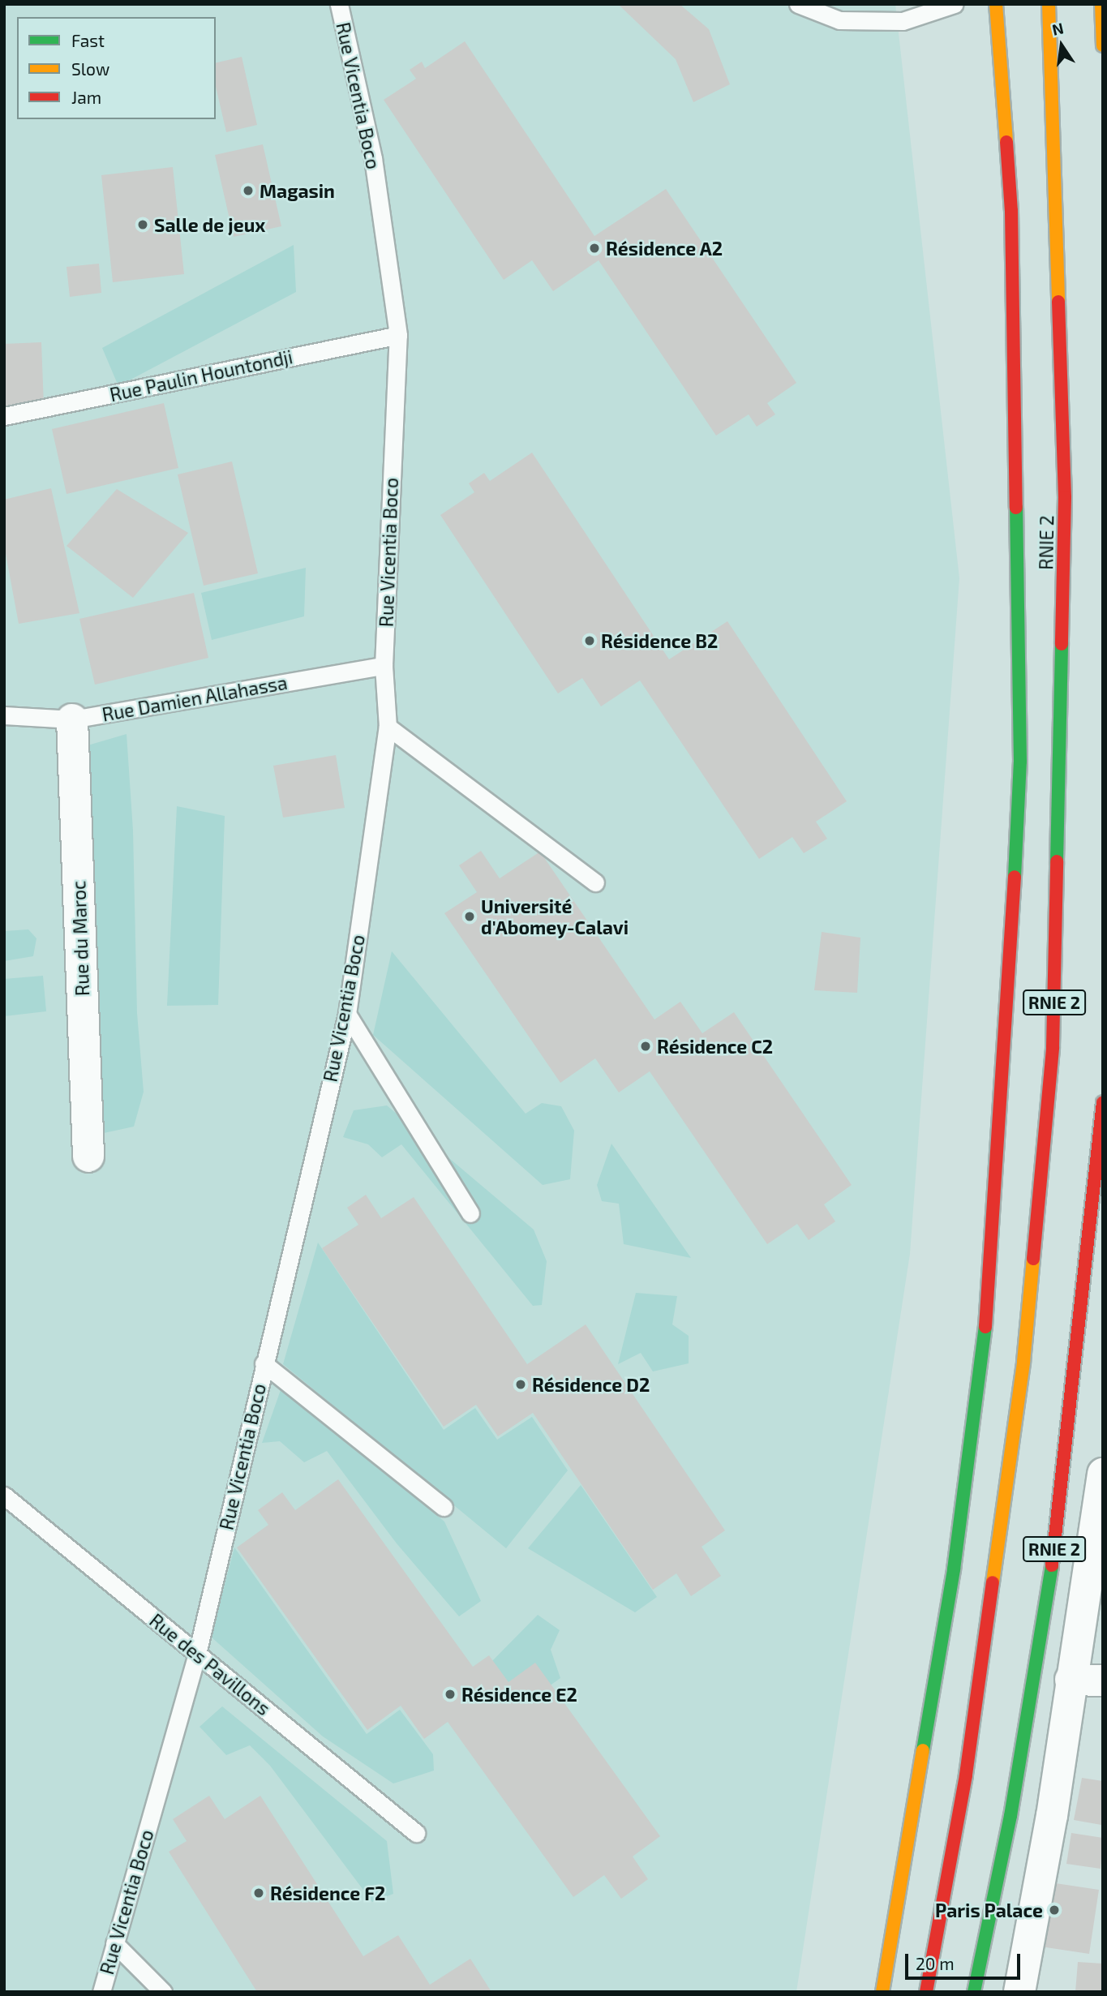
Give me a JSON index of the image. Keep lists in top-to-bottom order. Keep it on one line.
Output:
{"streets":{"main road":["RNIE 2"],"street":["Rue du Maroc"],"lane":["Rue Vicentia Boco","Rue Paulin Hountondji","Rue Damien Allahassa","Rue des Pavillons"]},"crossings":[["Rue Vicentia Boco","Rue Paulin Hountondji"],["Rue Vicentia Boco","Rue Damien Allahassa"],["Rue Vicentia Boco","Rue des Pavillons"],["Rue Damien Allahassa","Rue du Maroc"]],"places":["Magasin","Salle de jeux","Résidence A2","Résidence B2","Université d'Abomey-Calavi","Résidence C2","Résidence D2","Résidence E2","Résidence F2","Paris Palace"],"legend":["Fast","Slow","Jam"],"scale_bar":"20 m","north":"top"}
